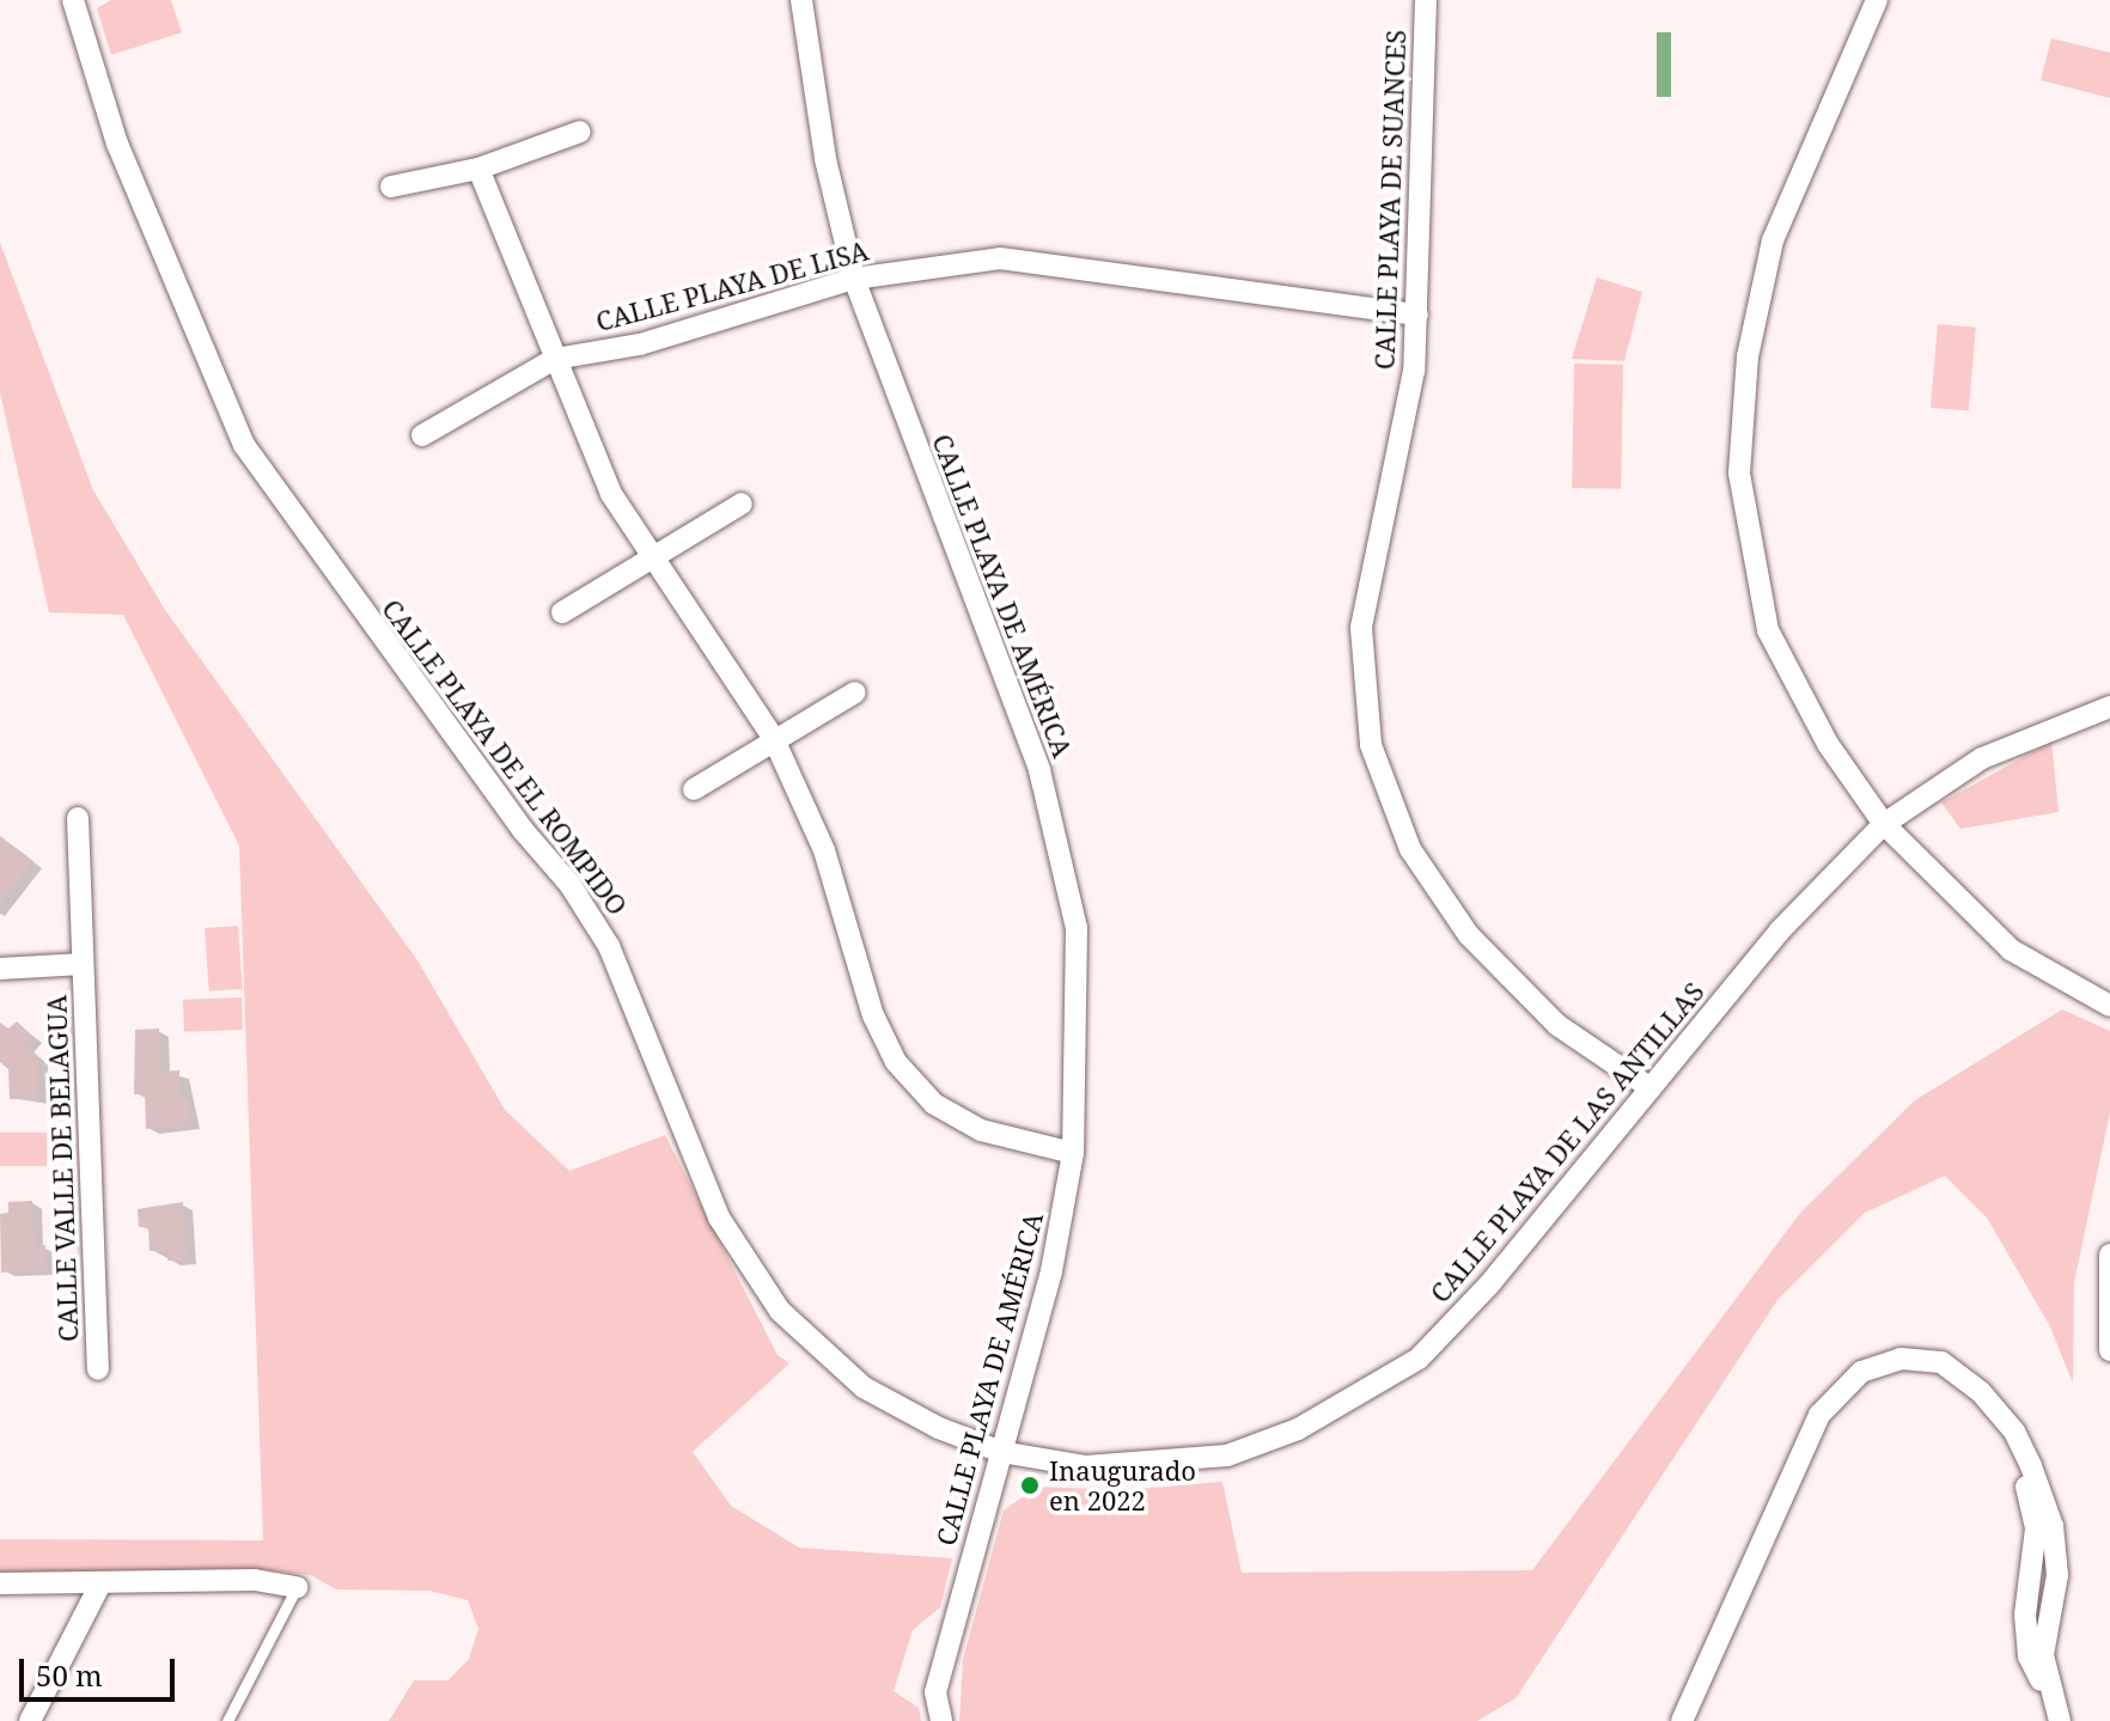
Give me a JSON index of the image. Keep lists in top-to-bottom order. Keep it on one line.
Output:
{"streets":{"street":["CALLE PLAYA DE SUANCES","CALLE PLAYA DE LISA","CALLE PLAYA DE AMÉRICA","CALLE PLAYA DE EL ROMPIDO","CALLE PLAYA DE LAS ANTILLAS","CALLE VALLE DE BELAGUA"]},"crossings":[["CALLE PLAYA DE SUANCES","CALLE PLAYA DE LISA"],["CALLE PLAYA DE SUANCES","CALLE PLAYA DE LAS ANTILLAS"],["CALLE PLAYA DE LISA","CALLE PLAYA DE AMÉRICA"],["CALLE PLAYA DE AMÉRICA","CALLE PLAYA DE EL ROMPIDO"],["CALLE PLAYA DE AMÉRICA","CALLE PLAYA DE LAS ANTILLAS"],["CALLE PLAYA DE EL ROMPIDO","CALLE PLAYA DE LAS ANTILLAS"]],"places":["Inaugurado en 2022"],"scale_bar":"50 m"}
